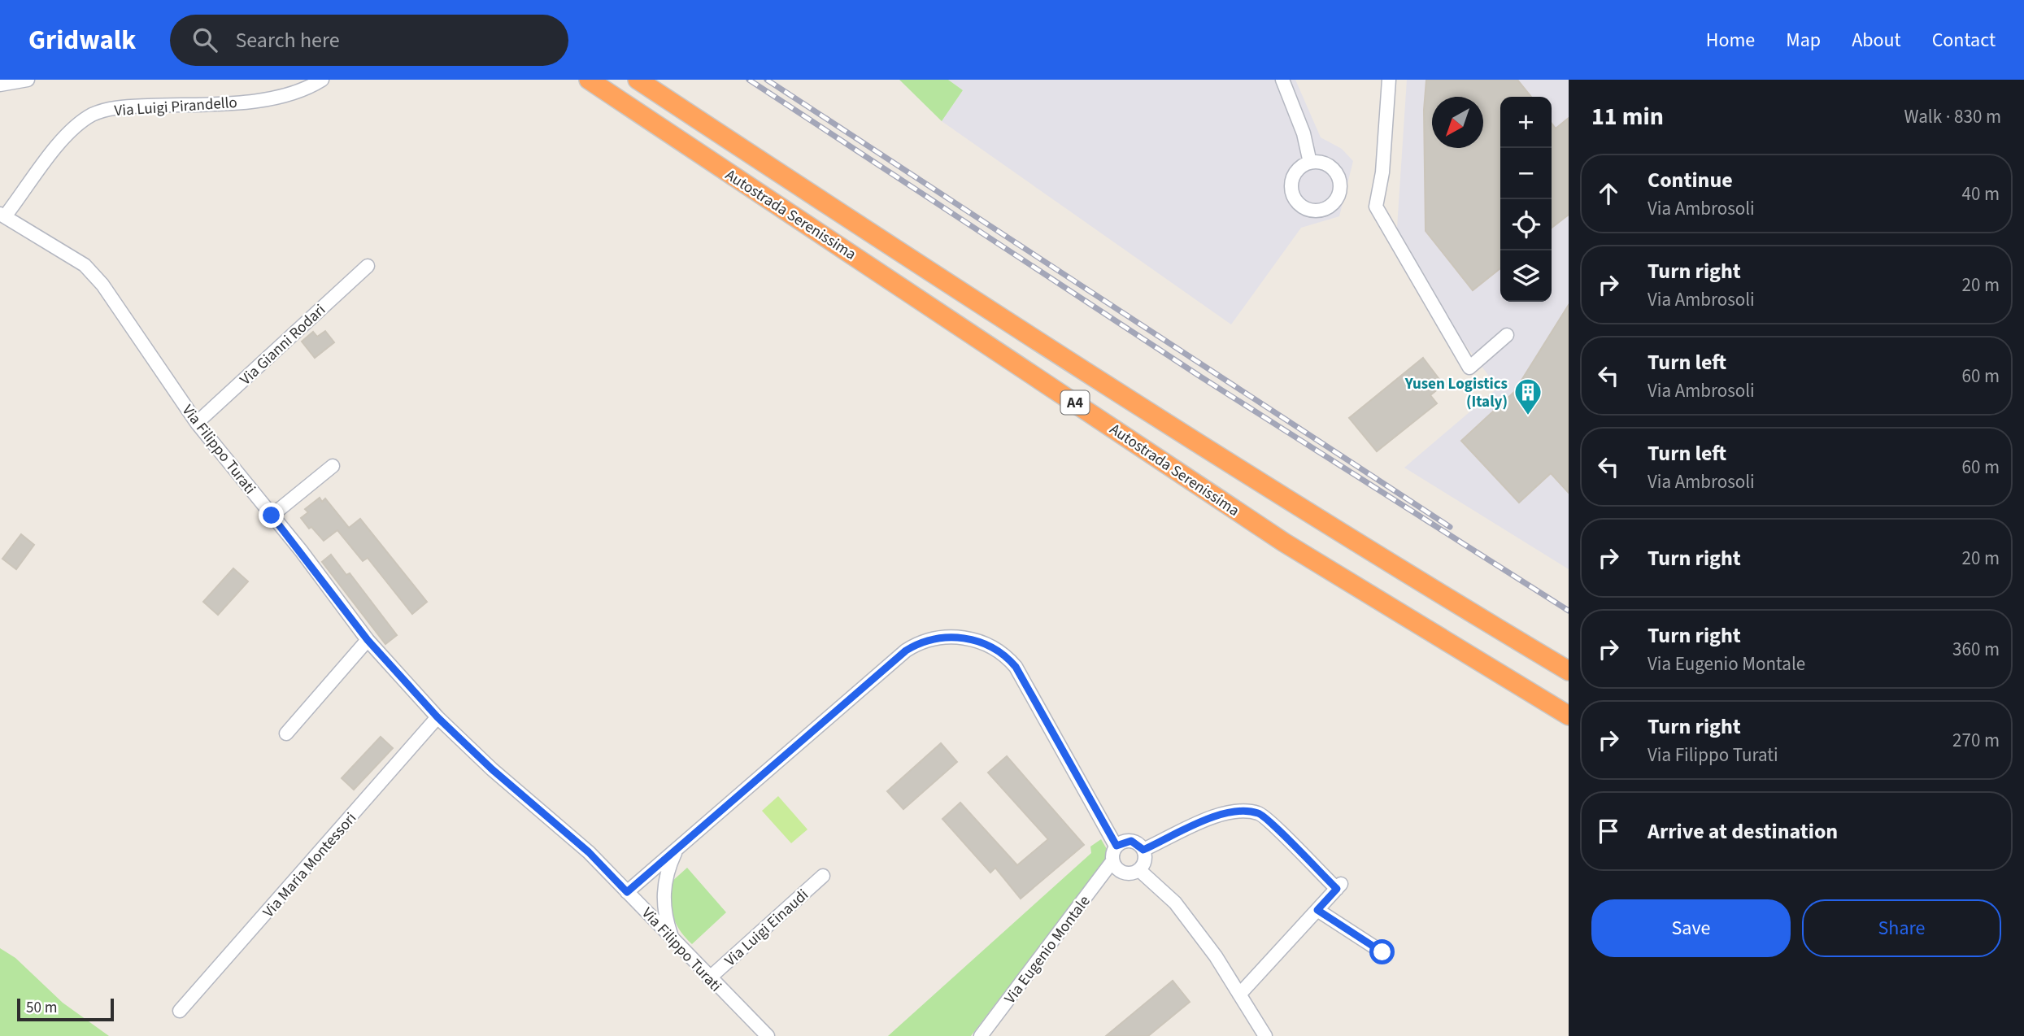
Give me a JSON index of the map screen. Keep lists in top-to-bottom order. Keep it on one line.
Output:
{"streets":{"highway":["Autostrada Serenissima","A4"],"street":["Via Luigi Pirandello","Via Gianni Rodari","Via Filippo Turati","Via Maria Montessori","Via Luigi Einaudi","Via Eugenio Montale"]},"crossings":[["Via Luigi Pirandello","Via Filippo Turati"],["Via Gianni Rodari","Via Filippo Turati"],["Via Filippo Turati","Via Maria Montessori"],["Via Filippo Turati","Via Luigi Einaudi"]],"places":{"building":["Yusen Logistics (Italy)"]},"scale_bar":"50 m","north":"bottom left","page":{"header":"Gridwalk","search":"Search here","nav":["Home","Map","About","Contact"],"heading":["11 min","Walk · 830 m"],"map_buttons":["+","−"],"list":[["Continue","Via Ambrosoli","40 m"],["Turn right","Via Ambrosoli","20 m"],["Turn left","Via Ambrosoli","60 m"],["Turn left","Via Ambrosoli","60 m"],["Turn right","20 m"],["Turn right","Via Eugenio Montale","360 m"],["Turn right","Via Filippo Turati","270 m"],"Arrive at destination"],"buttons":["Save","Share"],"scale":"50 m"}}
